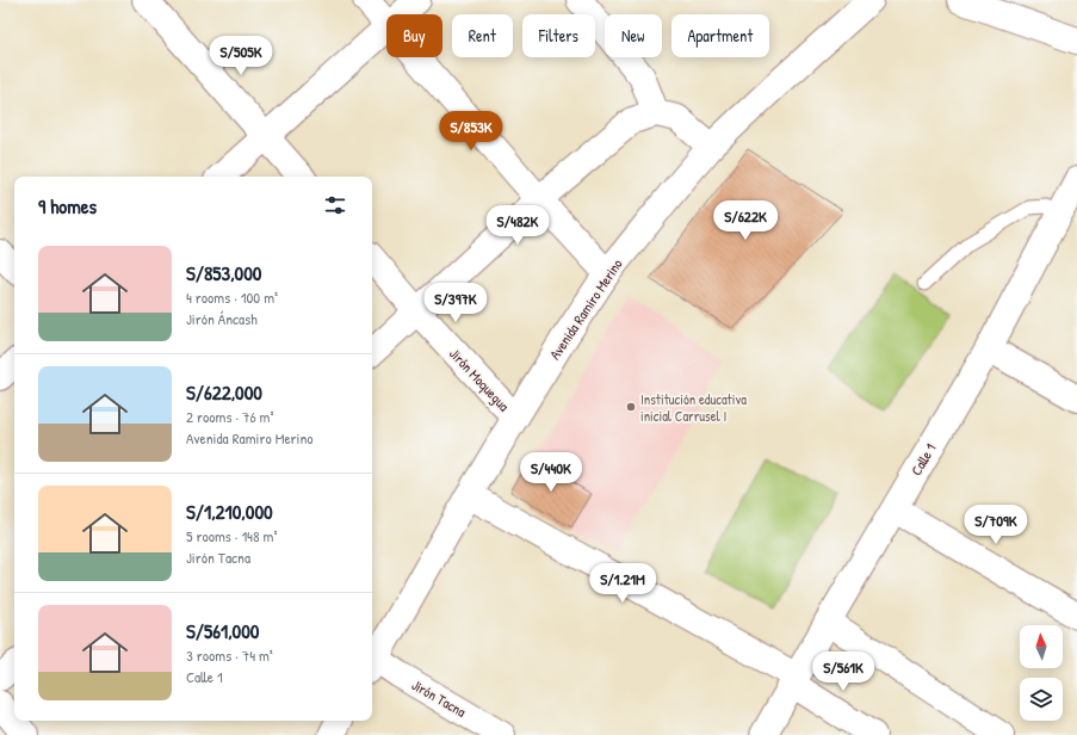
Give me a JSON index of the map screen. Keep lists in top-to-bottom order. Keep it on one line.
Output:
{"streets":{"street":["Avenida Ramiro Merino","Jirón Moquegua","Calle 1","Jirón Tacna"]},"crossings":[["Avenida Ramiro Merino","Jirón Moquegua"],["Avenida Ramiro Merino","Jirón Tacna"]],"places":["Institución educativa inicial Carrusel I"],"north":"top","page":{"chip":["Buy","Rent","Filters","New","Apartment"],"price":["S/505K","S/853K","S/622K","S/482K","S/397K","S/440K","S/709K","S/1.21M","S/561K"],"heading":"9 homes","list":[{"name":"S/853,000","note":"4 rooms · 100 m² · Jirón Áncash"},{"name":"S/622,000","note":"2 rooms · 76 m² · Avenida Ramiro Merino"},{"name":"S/1,210,000","note":"5 rooms · 148 m² · Jirón Tacna"},{"name":"S/561,000","note":"3 rooms · 74 m² · Calle 1"}]}}
